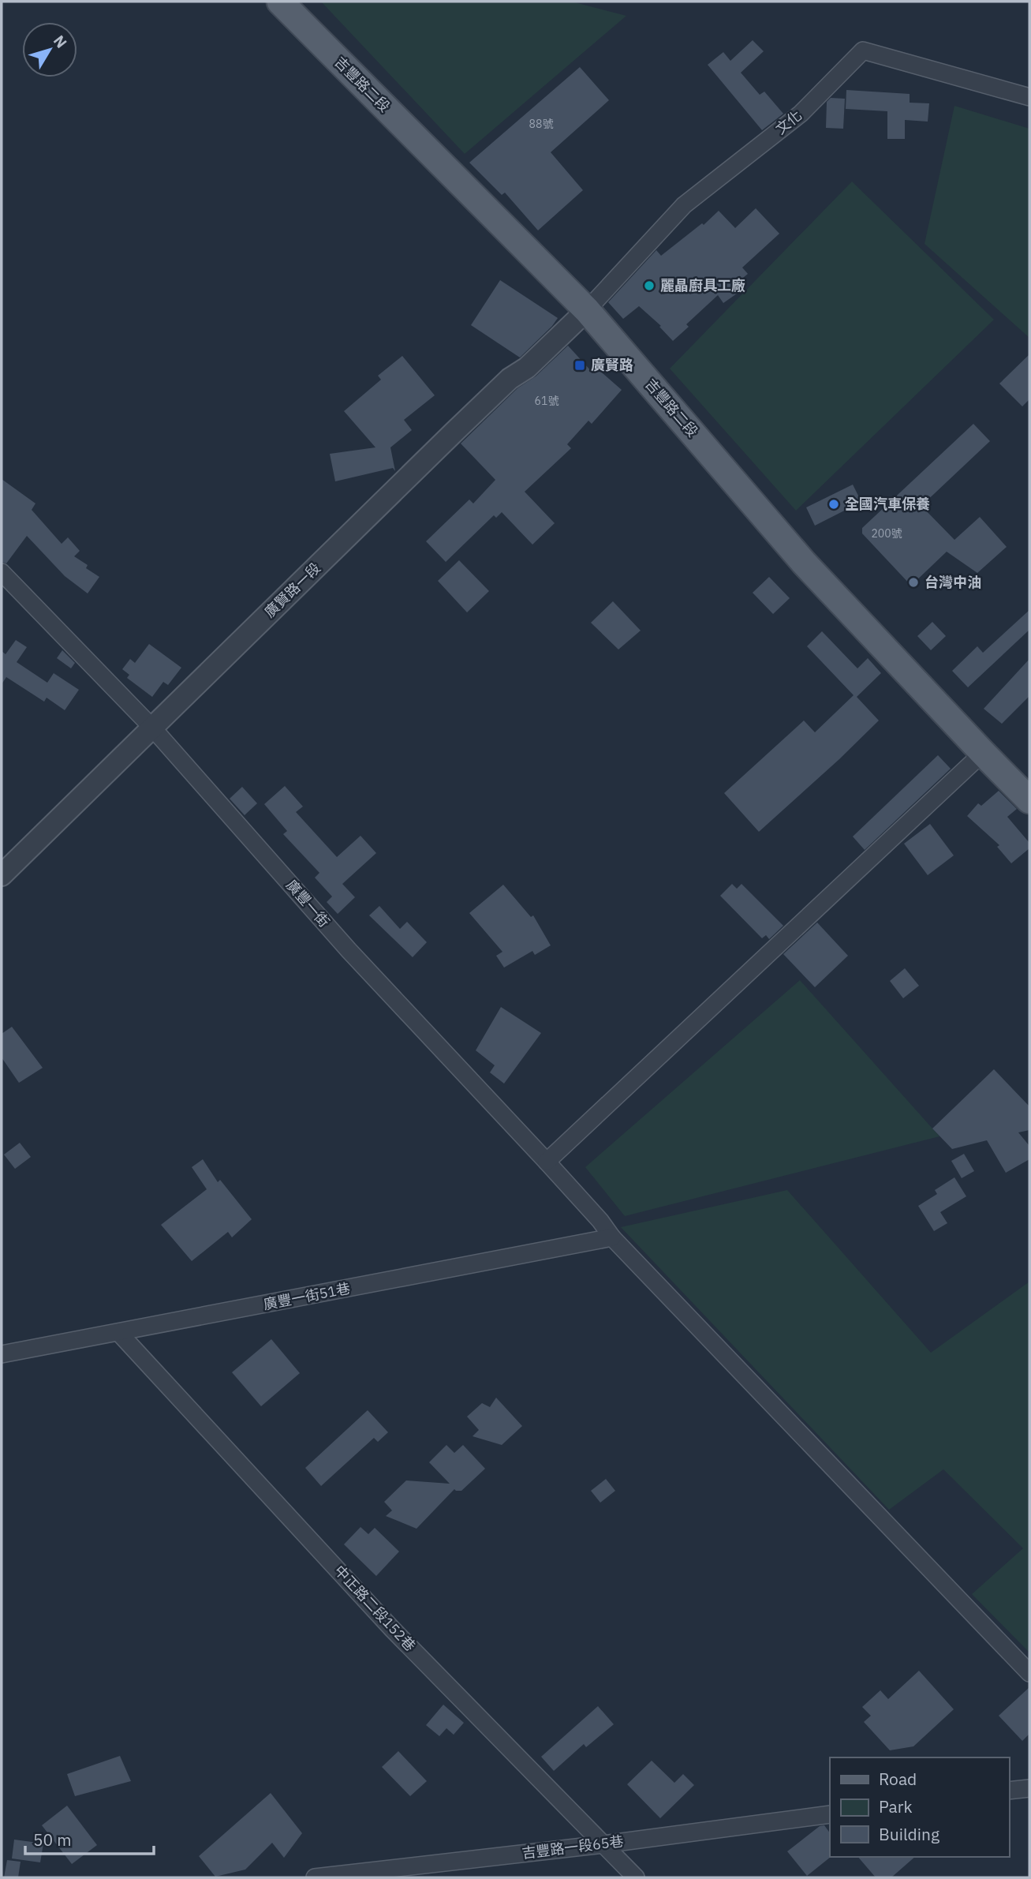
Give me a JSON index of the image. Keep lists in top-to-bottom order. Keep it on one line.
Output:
{"streets":{"main road":["吉豐路二段"],"street":["文化","廣賢路一段","廣豐一街","廣豐一街51巷","中正路二段152巷","吉豐路一段65巷"]},"crossings":[["吉豐路二段","文化"],["吉豐路二段","廣賢路一段"],["文化","廣賢路一段"],["廣賢路一段","廣豐一街"],["廣豐一街","廣豐一街51巷"],["廣豐一街51巷","中正路二段152巷"],["中正路二段152巷","吉豐路一段65巷"]],"places":{"other":["麗晶廚具工廠","全國汽車保養","台灣中油"],"transit":["廣賢路"]},"house_numbers":["88號","61號","200號"],"legend":["Road","Park","Building"],"scale_bar":"50 m","north":"top right"}
